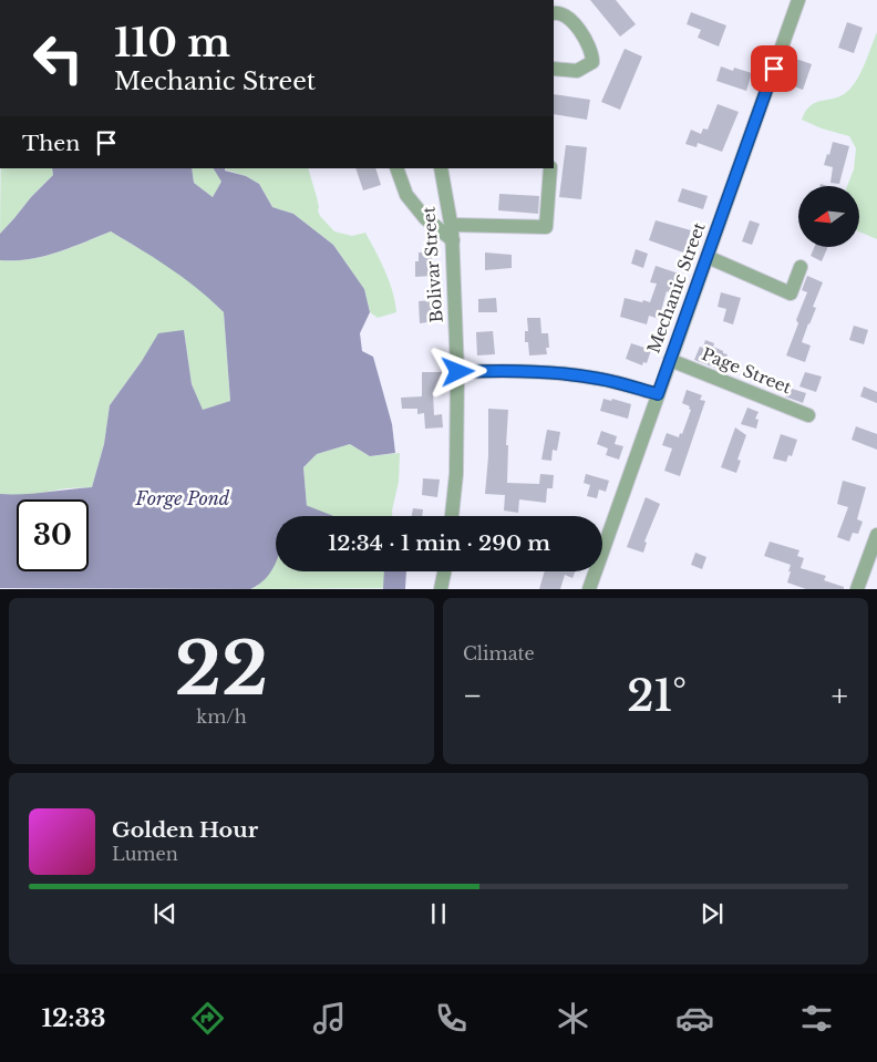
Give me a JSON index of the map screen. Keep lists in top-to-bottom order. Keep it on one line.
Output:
{"streets":{"street":["Bolivar Street","Mechanic Street","Page Street"]},"crossings":[["Mechanic Street","Page Street"]],"water":["Forge Pond"],"north":"left","page":{"turn":["110 m","Mechanic Street"],"then":"Then","limit":"30","trip":"12:34 · 1 min · 290 m","tile":[["22","km/h"],"Climate"],"heat":["−","21°","+"],"song":["Golden Hour","Lumen"],"tabs":"12:33"}}
